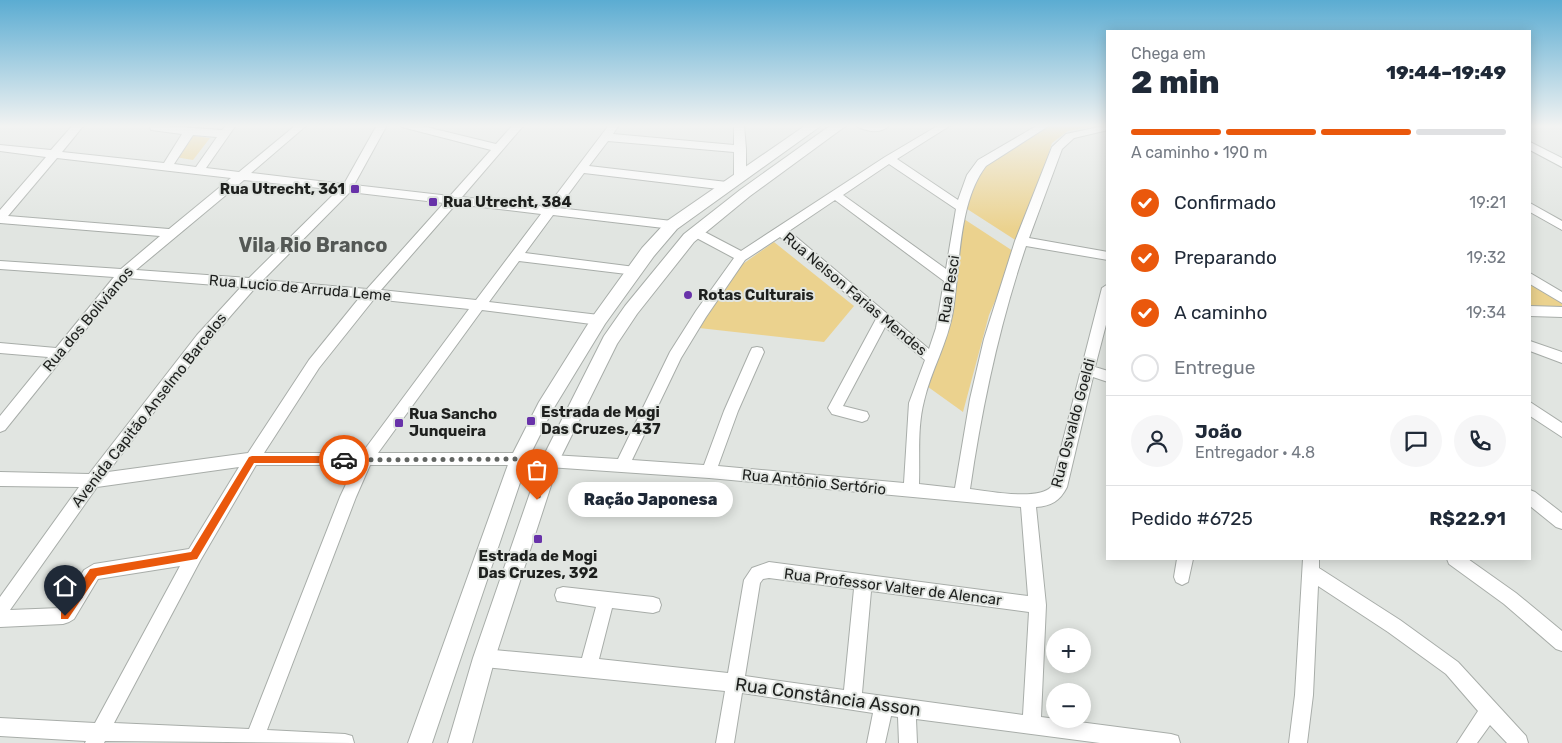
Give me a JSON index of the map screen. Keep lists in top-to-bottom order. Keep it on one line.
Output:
{"streets":{"street":["Rua Lucio de Arruda Leme","Rua Pesci","Rua Nelson Farias Mendes","Rua dos Bolivianos","Avenida Capitão Anselmo Barcelos","Rua Osvaldo Goeldi","Rua Antônio Sertório","Rua Professor Valter de Alencar","Rua Constância Asson"]},"crossings":[["Rua Lucio de Arruda Leme","Rua dos Bolivianos"],["Rua Lucio de Arruda Leme","Avenida Capitão Anselmo Barcelos"],["Rua Pesci","Rua Nelson Farias Mendes"],["Rua Pesci","Rua Antônio Sertório"],["Avenida Capitão Anselmo Barcelos","Rua Antônio Sertório"],["Rua Osvaldo Goeldi","Rua Antônio Sertório"],["Rua Professor Valter de Alencar","Rua Constância Asson"]],"districts":["Vila Rio Branco"],"places":{"transit":["Rua Utrecht, 361","Rua Utrecht, 384","Estrada de Mogi Das Cruzes, 437","Rua Sancho Junqueira","Estrada de Mogi Das Cruzes, 392"],"other":["Rotas Culturais","Ração Japonesa"]},"page":{"heading":["2 min","Chega em","19:44–19:49"],"panel":["João","Entregador · 4.8","Pedido #6725","R$22.91"],"bar":"A caminho · 190 m","list":[["Confirmado","19:21"],["Preparando","19:32"],["A caminho","19:34"],"Entregue"],"bubble":"Ração Japonesa","map_buttons":["+","−"]}}
